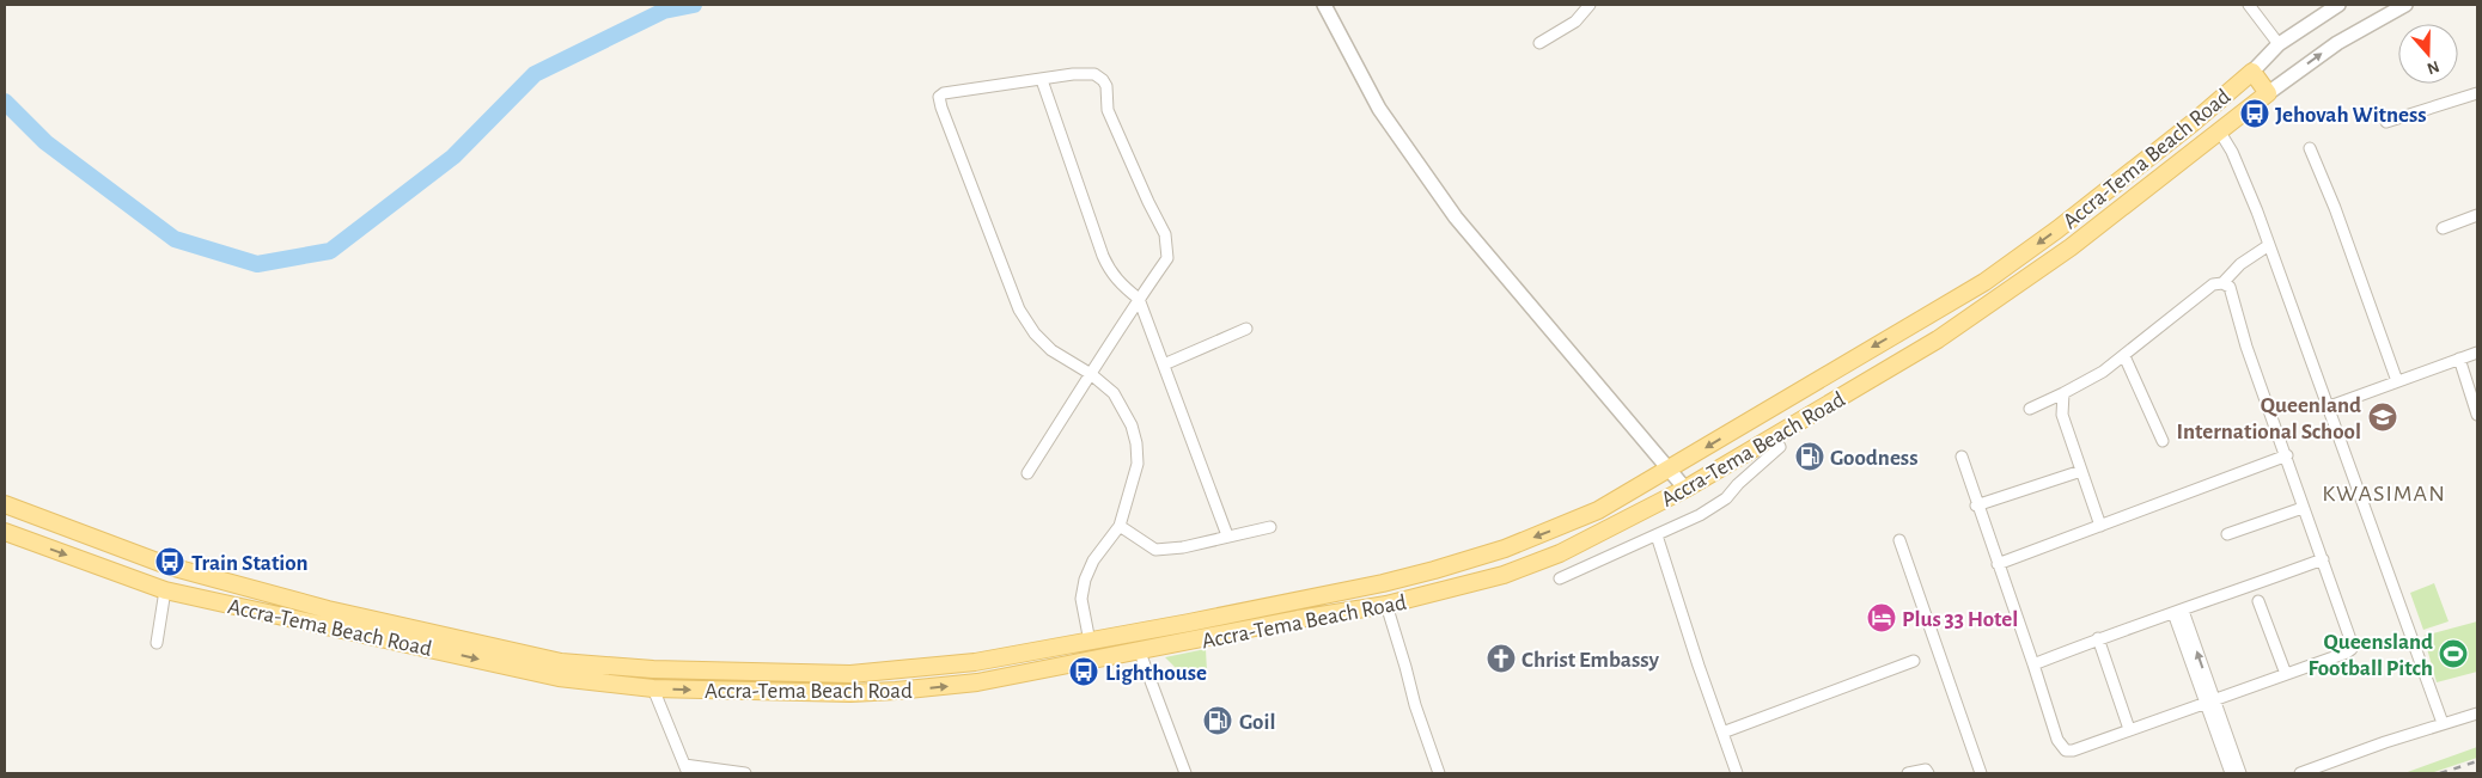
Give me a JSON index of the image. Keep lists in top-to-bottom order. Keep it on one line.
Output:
{"streets":{"main road":["Accra-Tema Beach Road"]},"districts":["KWASIMAN"],"places":{"bus stop":["Jehovah Witness","Train Station","Lighthouse"],"school or university":["Queenland International School"],"fuel station":["Goodness","Goil"],"hotel":["Plus 33 Hotel"],"sports":["Queensland Football Pitch"],"church":["Christ Embassy"]},"north":"bottom"}
